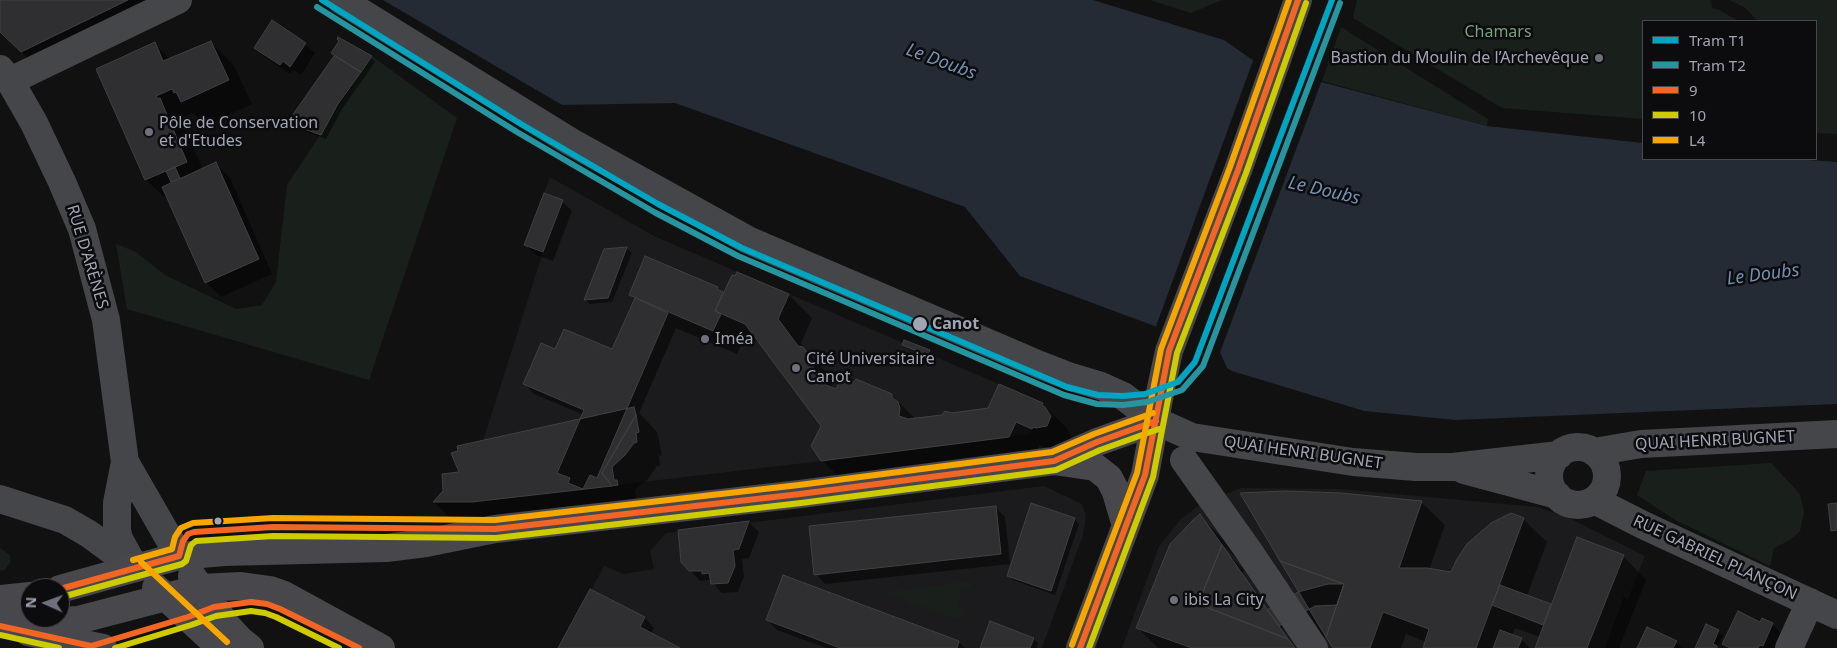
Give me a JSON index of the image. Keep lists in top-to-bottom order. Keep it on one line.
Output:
{"streets":{"street":["RUE D'ARÈNES","QUAI HENRI BUGNET","RUE GABRIEL PLANÇON"]},"crossings":[["QUAI HENRI BUGNET","RUE GABRIEL PLANÇON"]],"water":["Le Doubs"],"parks":["Chamars"],"places":["Bastion du Moulin de l’Archevêque","Pôle de Conservation et d'Etudes","Canot","Iméa","Cité Universitaire Canot","ibis La City"],"lines":["tram line T1","transit line 9","transit line L4","tram line T2","transit line 10"],"legend":["Tram T1","Tram T2","9","10","L4"],"north":"left"}
